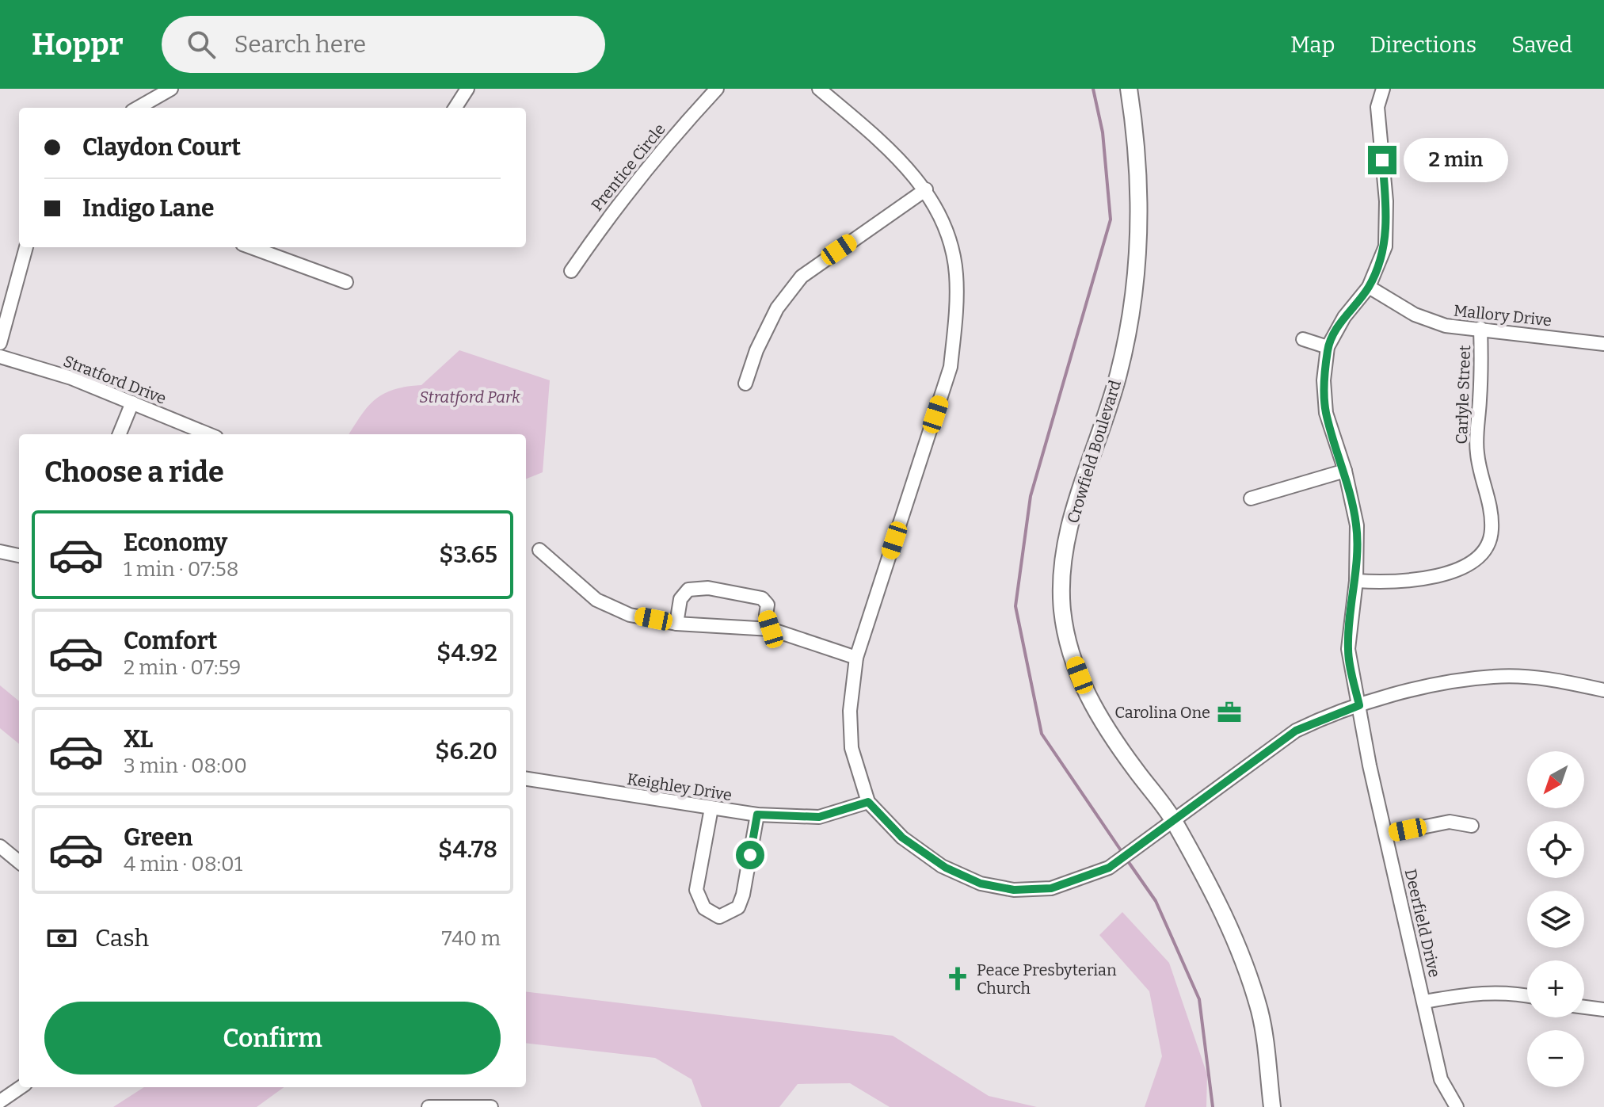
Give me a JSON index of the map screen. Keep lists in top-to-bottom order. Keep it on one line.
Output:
{"streets":{"main road":["Crowfield Boulevard"],"street":["Prentice Circle","Mallory Drive","Stratford Drive","Carlyle Street","Keighley Drive","Deerfield Drive"]},"crossings":[["Mallory Drive","Carlyle Street"],["Carlyle Street","Deerfield Drive"]],"parks":["Stratford Park"],"places":{"office":["Carolina One"],"church":["Peace Presbyterian Church"]},"north":"bottom left","page":{"header":"Hoppr","search":"Search here","nav":["Map","Directions","Saved"],"banner":["Claydon Court","Indigo Lane"],"bubble":"2 min","heading":"Choose a ride","list":[{"name":"Economy","note":"1 min · 07:58","value":"$3.65"},{"name":"Comfort","note":"2 min · 07:59","value":"$4.92"},{"name":"XL","note":"3 min · 08:00","value":"$6.20"},{"name":"Green","note":"4 min · 08:01","value":"$4.78"}],"map_buttons":["+","−"],"pay":["Cash","740 m"],"buttons":"Confirm"}}
